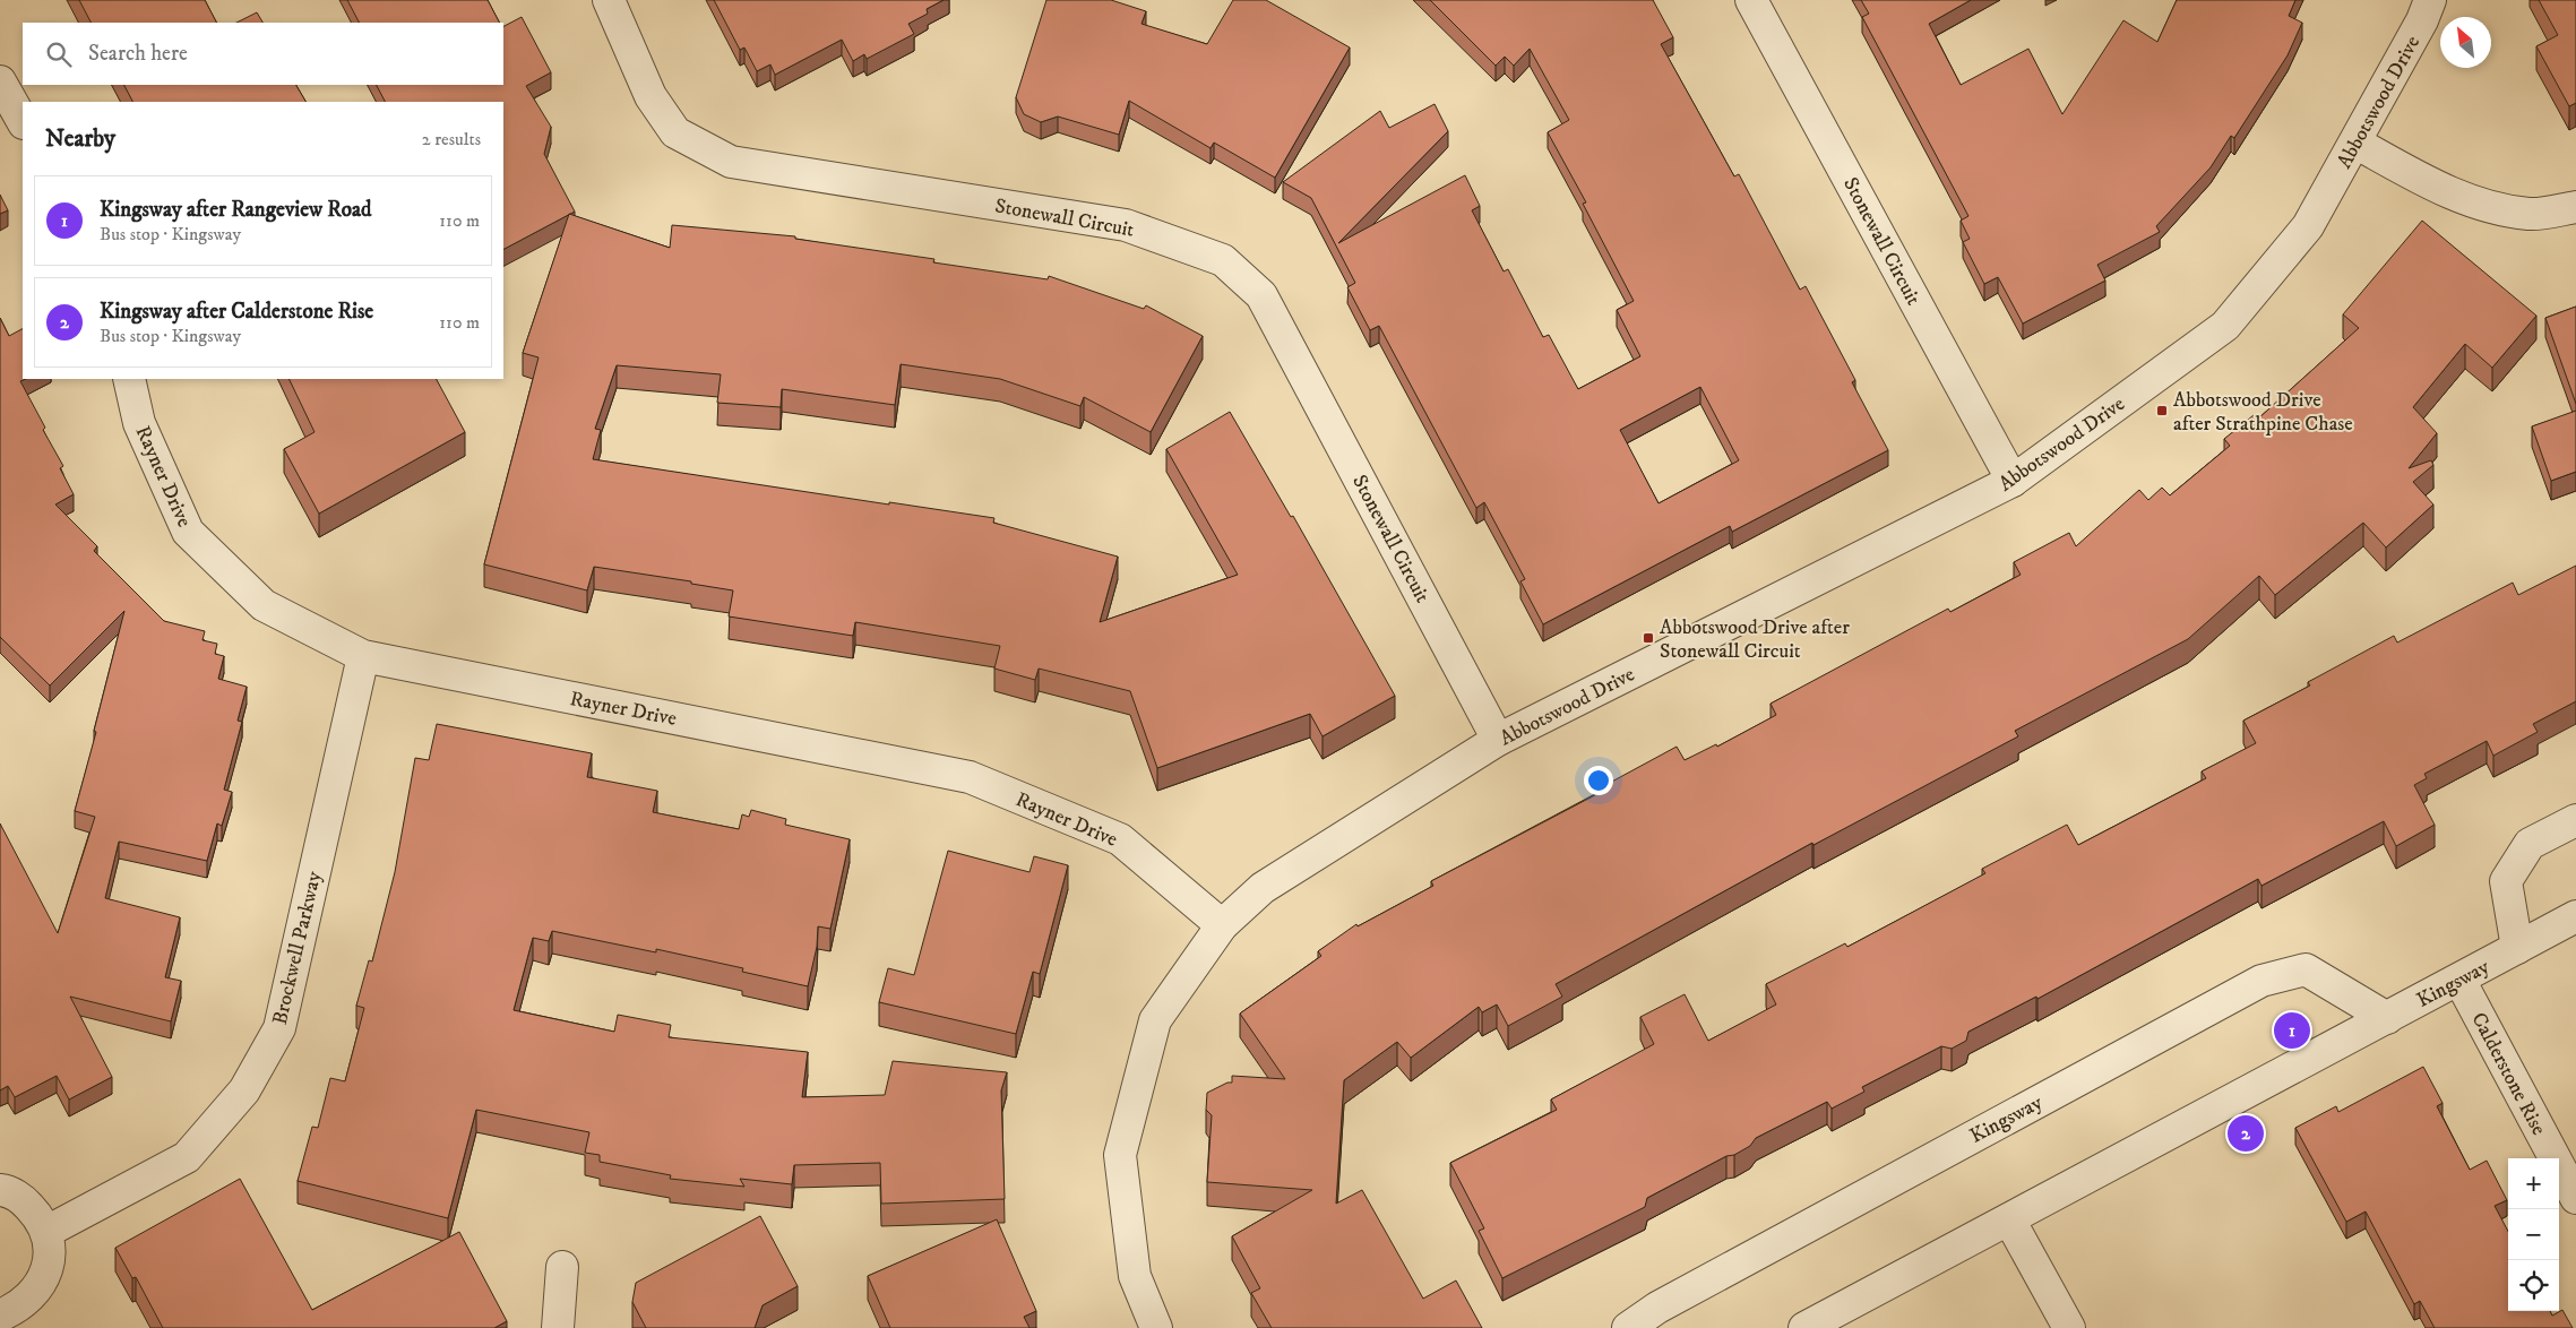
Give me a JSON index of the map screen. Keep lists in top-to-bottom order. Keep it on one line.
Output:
{"streets":{"street":["Abbotswood Drive","Stonewall Circuit","Rayner Drive","Brockwell Parkway","Kingsway","Calderstone Rise"]},"crossings":[["Abbotswood Drive","Stonewall Circuit"],["Abbotswood Drive","Rayner Drive"],["Rayner Drive","Brockwell Parkway"],["Kingsway","Calderstone Rise"]],"places":{"transit":["Abbotswood Drive after Strathpine Chase","Abbotswood Drive after Stonewall Circuit"]},"north":"top left","page":{"search":"Search here","heading":["Nearby","2 results"],"list":[{"mark":"1","name":"Kingsway after Rangeview Road","note":"Bus stop · Kingsway","value":"110 m"},{"mark":"2","name":"Kingsway after Calderstone Rise","note":"Bus stop · Kingsway","value":"110 m"}],"pins":["1","2"],"map_buttons":["+","−"]}}
